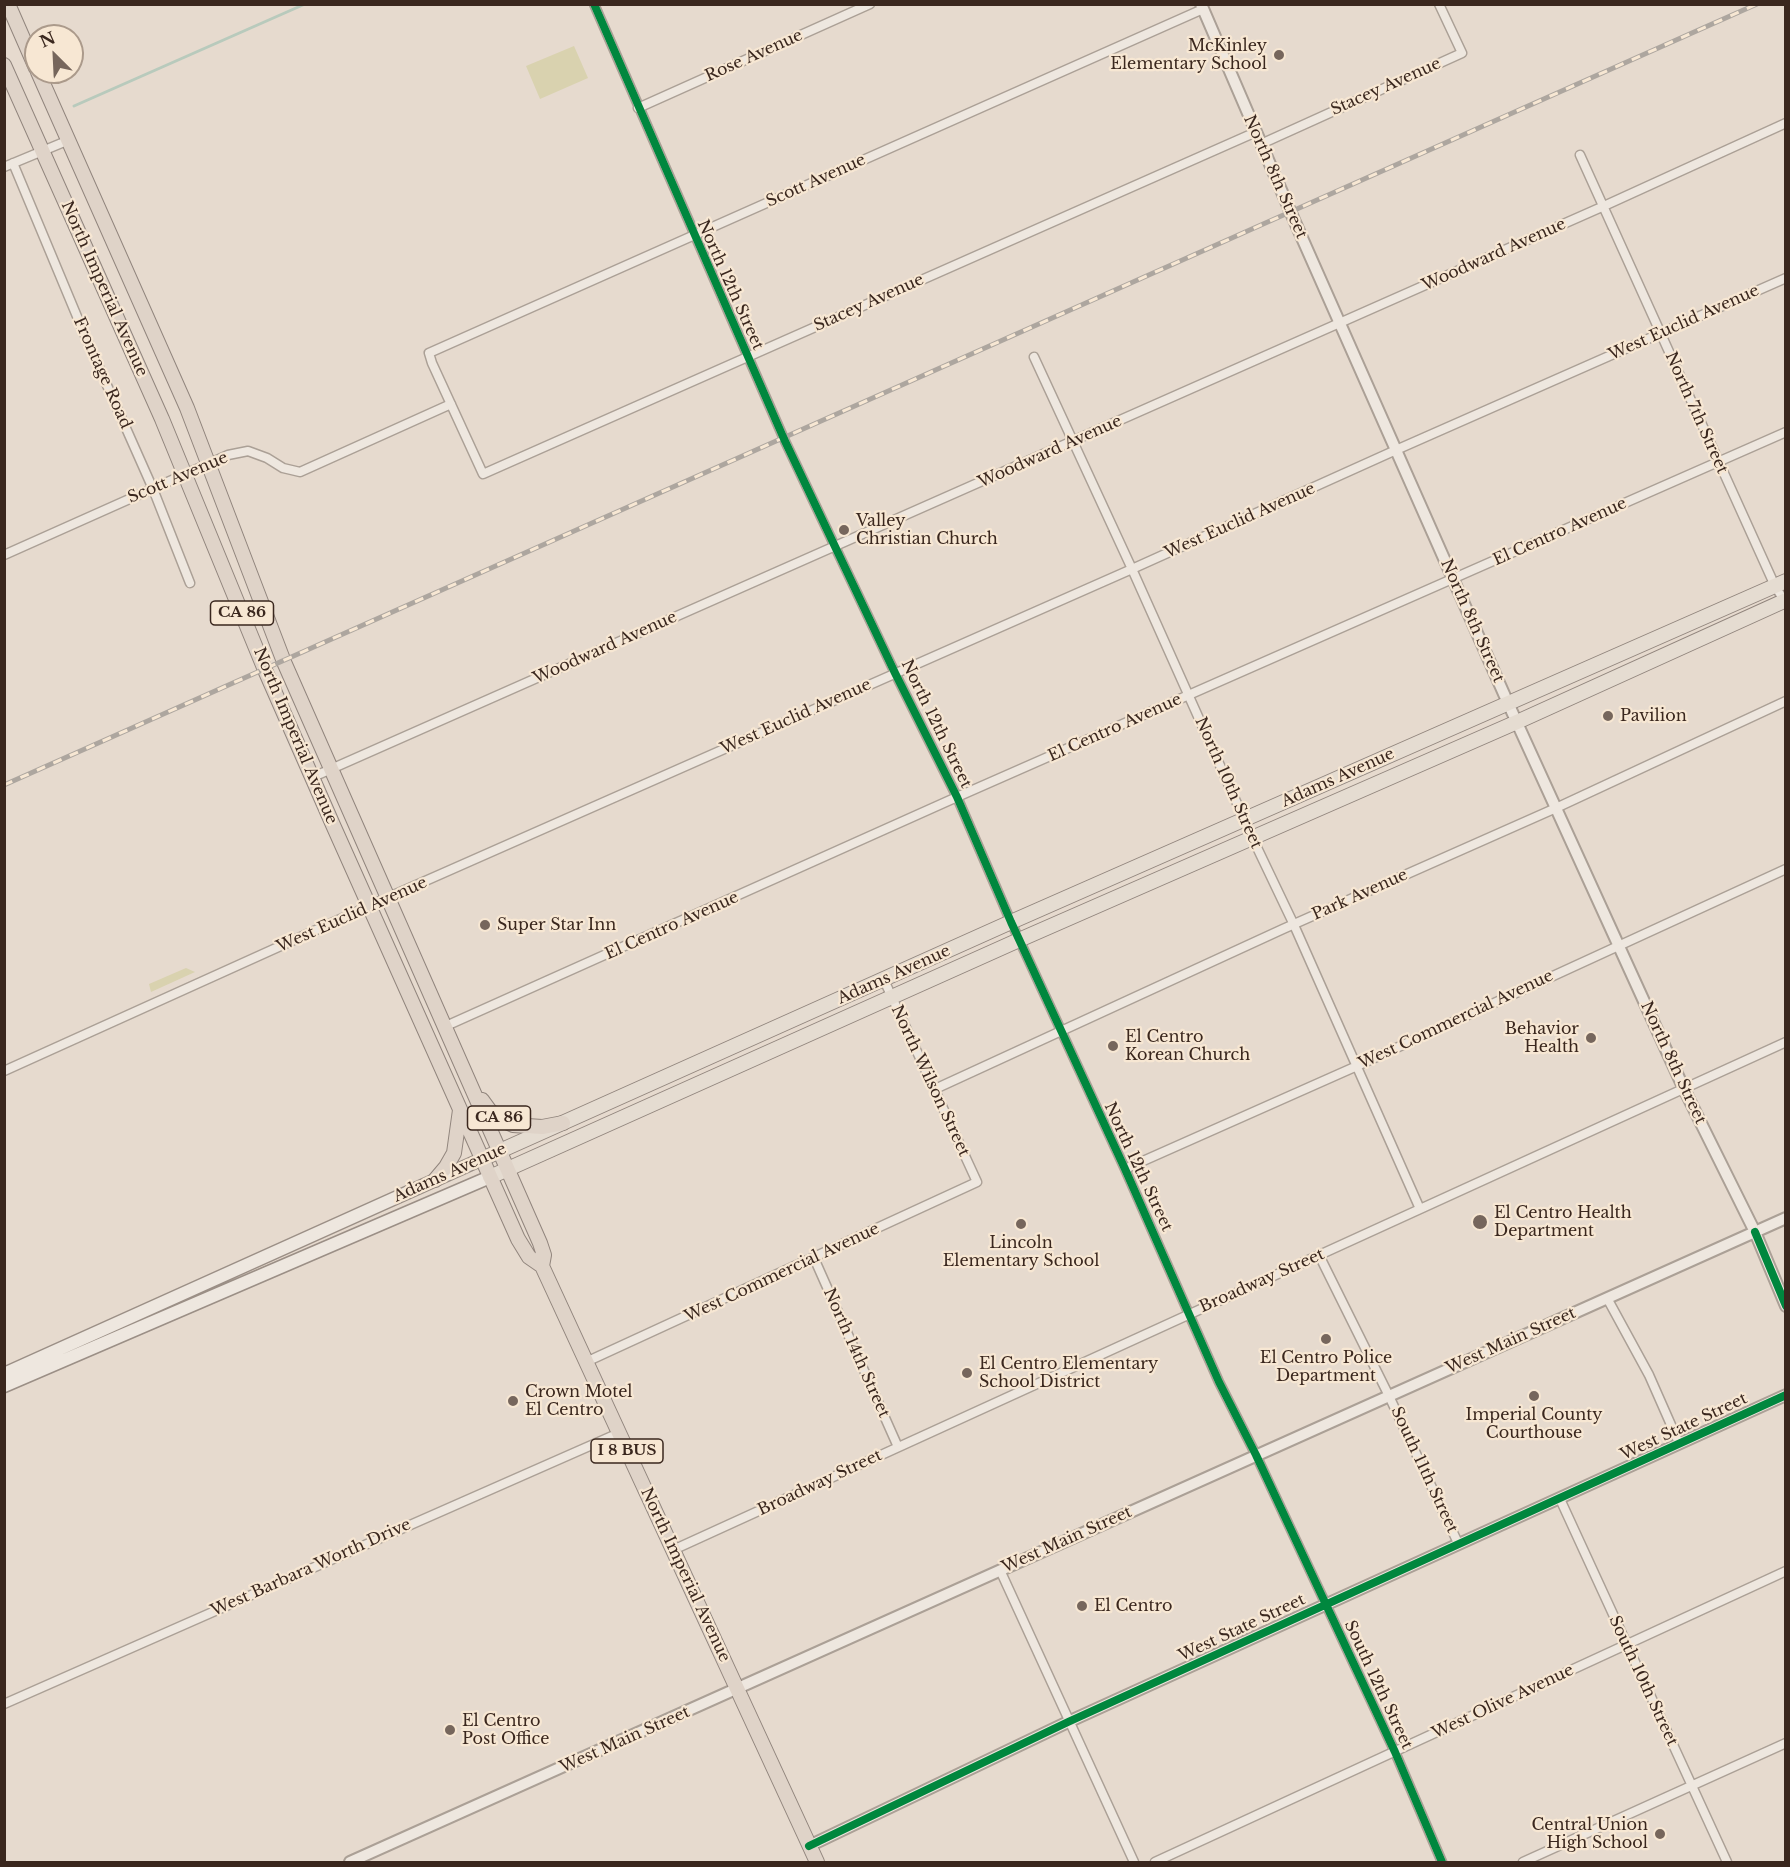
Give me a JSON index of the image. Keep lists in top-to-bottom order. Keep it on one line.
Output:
{"streets":{"highway":["North Imperial Avenue","CA 86","I 8 BUS"],"main road":["Adams Avenue"],"street":["Rose Avenue","Stacey Avenue","North 8th Street","Scott Avenue","Woodward Avenue","North 12th Street","West Euclid Avenue","Frontage Road","North 7th Street","El Centro Avenue","North 10th Street","Park Avenue","West Commercial Avenue","North Wilson Street","Broadway Street","West Main Street","North 14th Street","West State Street","South 11th Street","West Barbara Worth Drive","South 10th Street","South 12th Street","West Olive Avenue"]},"crossings":[["Rose Avenue","North 12th Street"],["Stacey Avenue","North 8th Street"],["Stacey Avenue","Scott Avenue"],["Stacey Avenue","North 12th Street"],["North 8th Street","Scott Avenue"],["North 8th Street","Woodward Avenue"],["North 8th Street","West Euclid Avenue"],["North 8th Street","El Centro Avenue"],["North 8th Street","Adams Avenue"],["North 8th Street","Park Avenue"],["North 8th Street","West Commercial Avenue"],["North 8th Street","Broadway Street"],["North 8th Street","West Main Street"],["Scott Avenue","North 12th Street"],["Scott Avenue","North Imperial Avenue"],["Scott Avenue","Frontage Road"],["Woodward Avenue","North 12th Street"],["Woodward Avenue","North Imperial Avenue"],["Woodward Avenue","North 7th Street"],["Woodward Avenue","North 10th Street"],["North 12th Street","West Euclid Avenue"],["North 12th Street","El Centro Avenue"],["North 12th Street","Adams Avenue"],["North 12th Street","Park Avenue"],["North 12th Street","West Commercial Avenue"],["North 12th Street","Broadway Street"],["North 12th Street","West Main Street"],["North 12th Street","South 12th Street"],["North Imperial Avenue","West Euclid Avenue"],["North Imperial Avenue","El Centro Avenue"],["North Imperial Avenue","CA 86"],["North Imperial Avenue","Adams Avenue"],["North Imperial Avenue","West Commercial Avenue"],["North Imperial Avenue","Broadway Street"],["North Imperial Avenue","West Main Street"],["North Imperial Avenue","I 8 BUS"],["North Imperial Avenue","West Barbara Worth Drive"],["West Euclid Avenue","North 7th Street"],["West Euclid Avenue","North 10th Street"],["North 7th Street","El Centro Avenue"],["North 7th Street","Adams Avenue"],["El Centro Avenue","North 10th Street"],["CA 86","Adams Avenue"],["Adams Avenue","North 10th Street"],["Adams Avenue","North Wilson Street"],["North 10th Street","Park Avenue"],["North 10th Street","West Commercial Avenue"],["North 10th Street","Broadway Street"],["Park Avenue","North Wilson Street"],["West Commercial Avenue","North Wilson Street"],["West Commercial Avenue","North 14th Street"],["Broadway Street","North 14th Street"],["Broadway Street","South 11th Street"],["West Main Street","I 8 BUS"],["West Main Street","South 11th Street"],["West Main Street","South 12th Street"],["West State Street","I 8 BUS"],["West State Street","South 11th Street"],["West State Street","South 10th Street"],["West State Street","South 12th Street"],["South 10th Street","West Olive Avenue"],["South 12th Street","West Olive Avenue"]],"places":["McKinley Elementary School","Valley Christian Church","Pavilion","Super Star Inn","Behavior Health","El Centro Korean Church","El Centro Health Department","Lincoln Elementary School","El Centro Police Department","El Centro Elementary School District","Imperial County Courthouse","Crown Motel El Centro","El Centro","El Centro Post Office","Central Union High School"],"north":"top left"}
